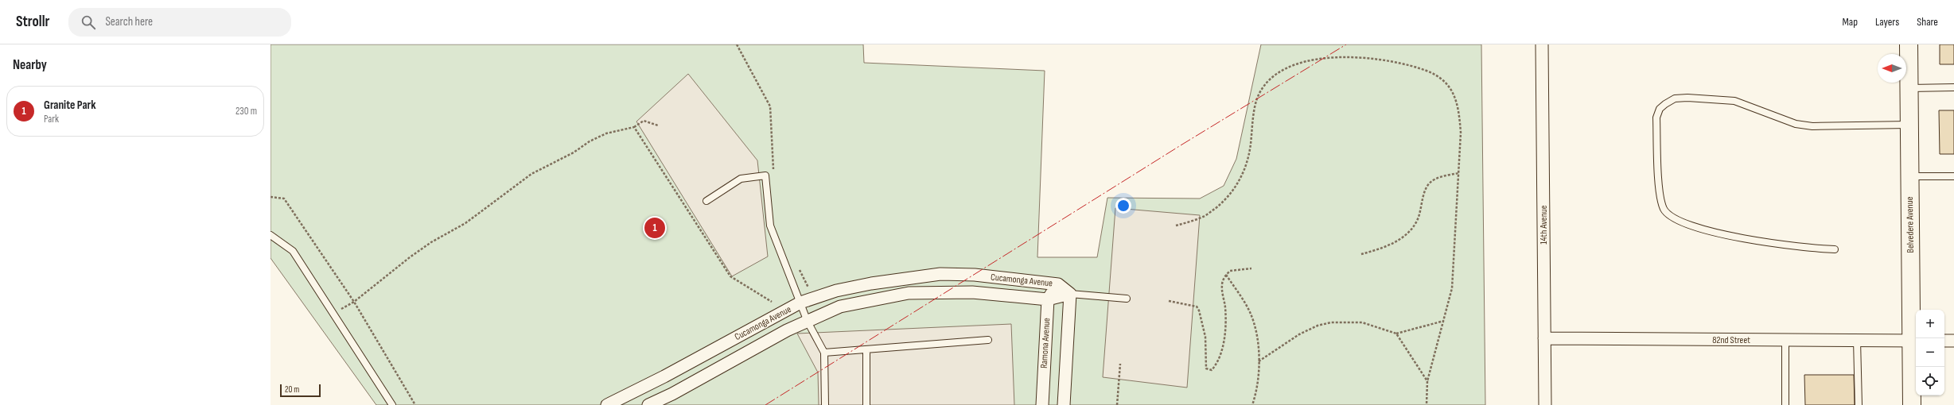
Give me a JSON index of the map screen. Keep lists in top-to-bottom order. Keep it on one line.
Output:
{"streets":{"street":["14th Avenue","Belvedere Avenue","Cucamonga Avenue","82nd Street","Ramona Avenue"]},"crossings":[["14th Avenue","82nd Street"],["Belvedere Avenue","82nd Street"],["Cucamonga Avenue","Ramona Avenue"]],"scale_bar":"20 m","north":"left","page":{"header":"Strollr","search":"Search here","nav":["Map","Layers","Share"],"heading":"Nearby","list":[{"mark":"1","name":"Granite Park","note":"Park","value":"230 m"}],"pins":"1","map_buttons":["+","−"],"scale":"20 m"}}
